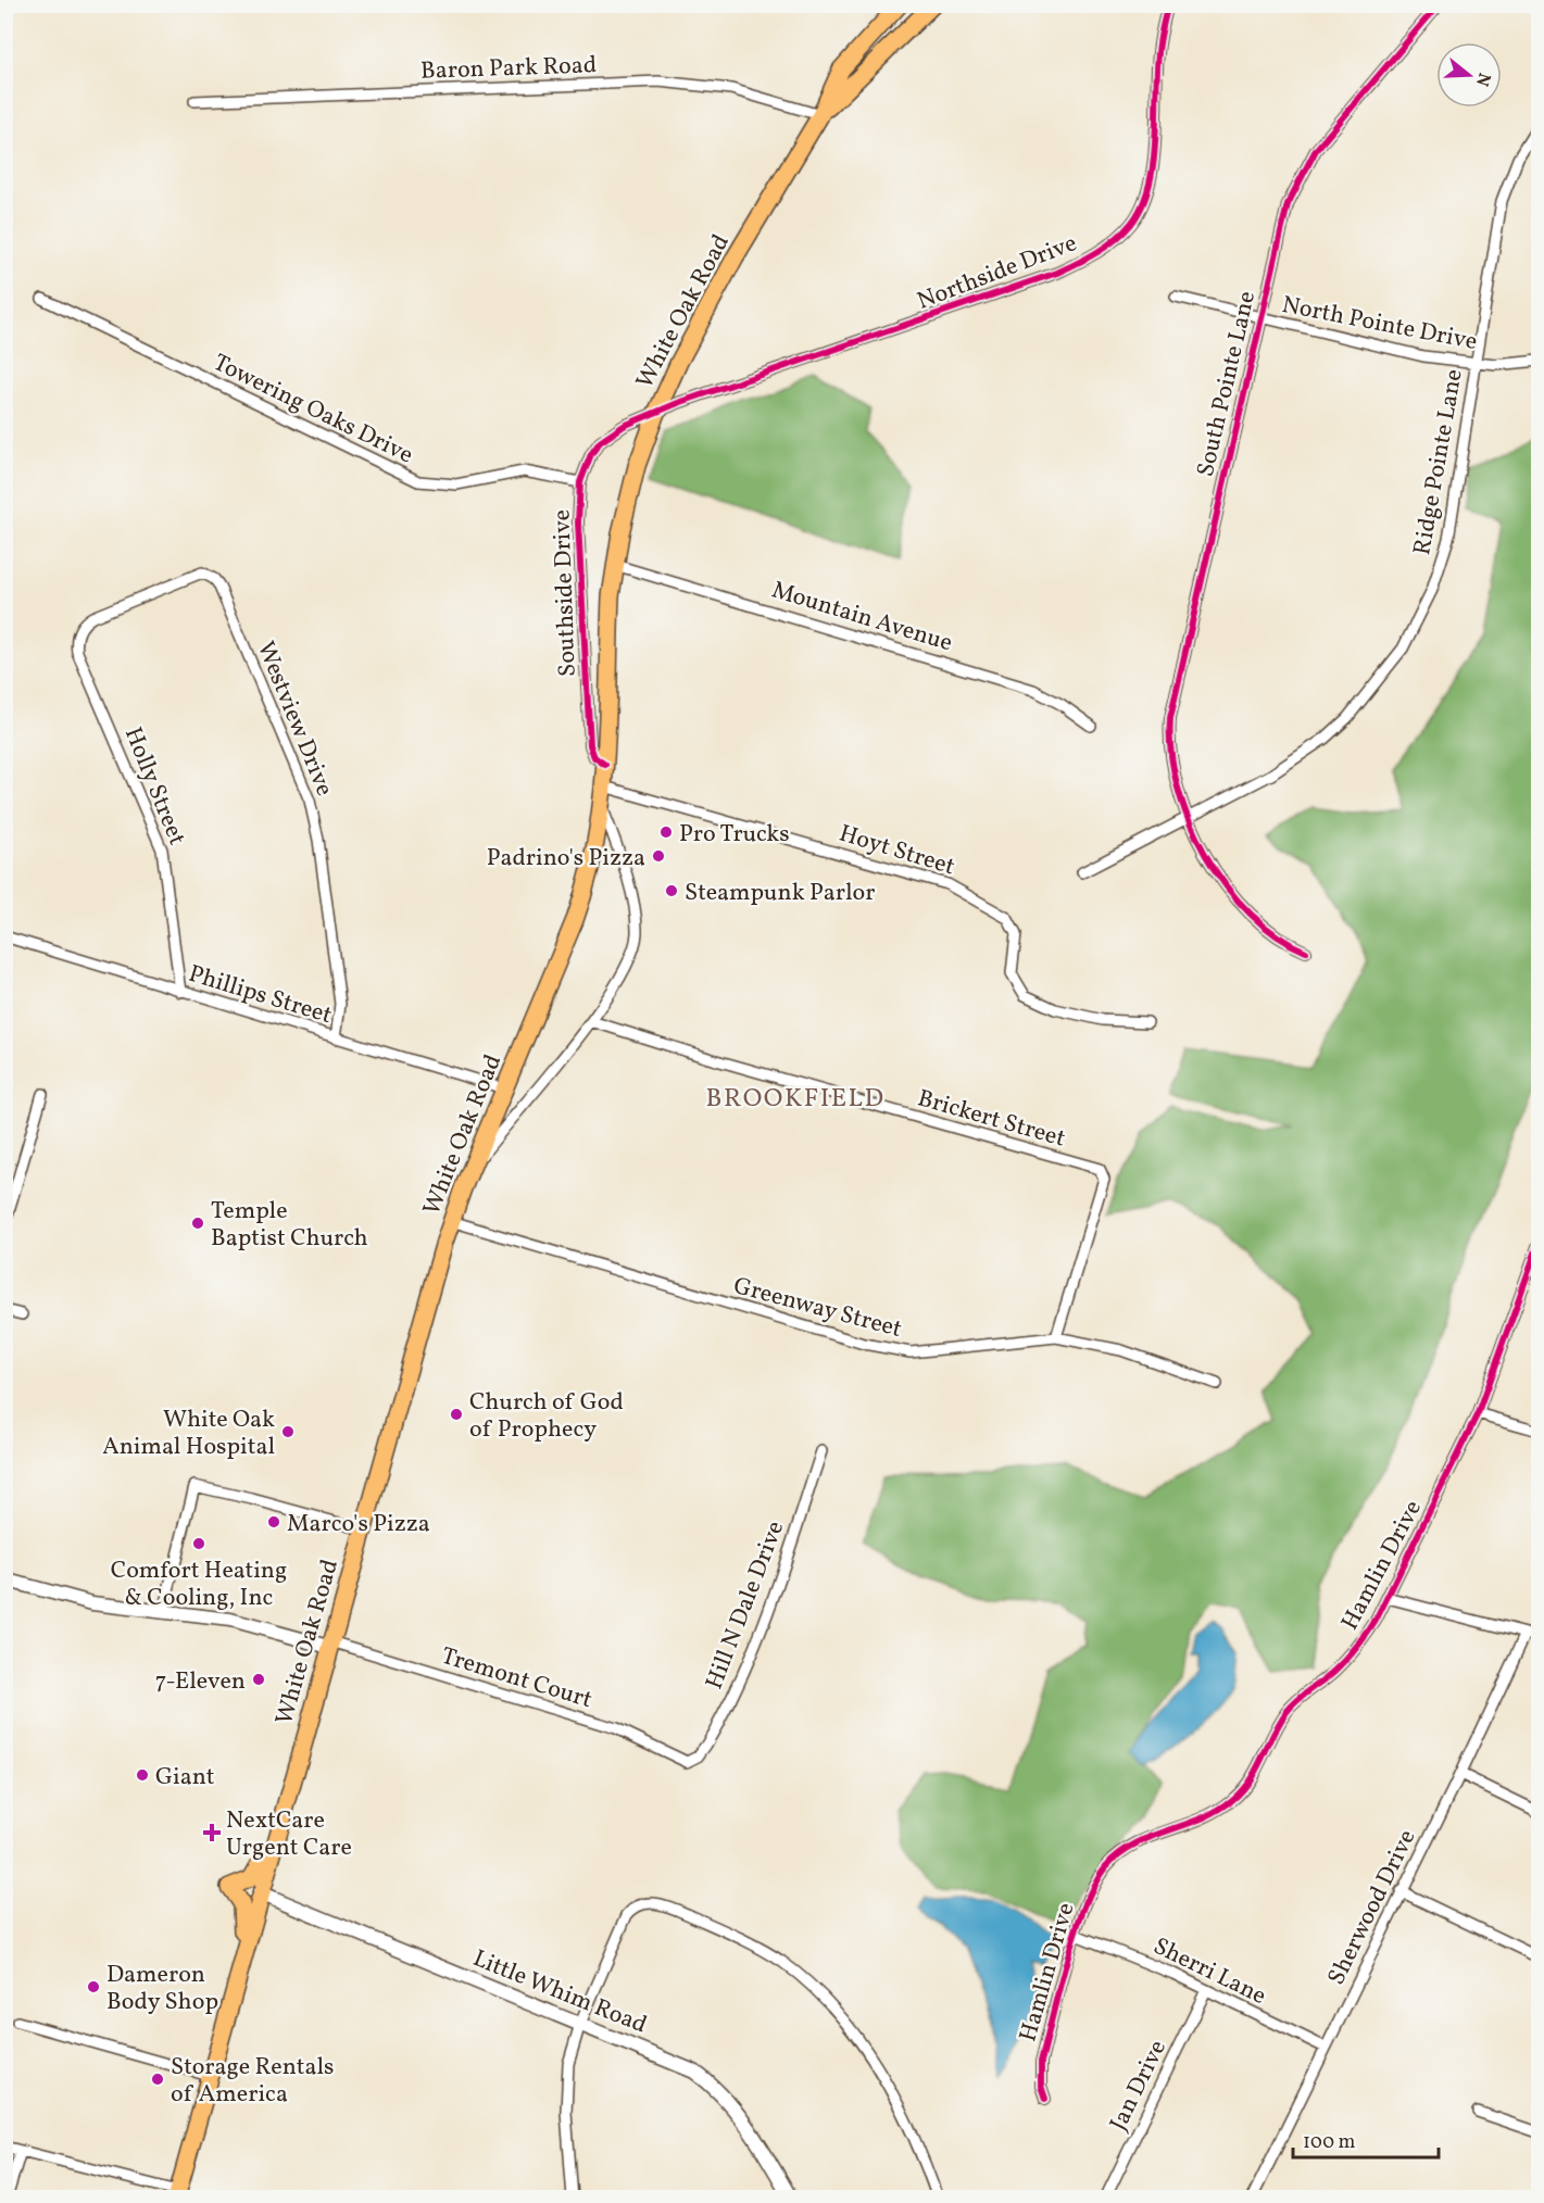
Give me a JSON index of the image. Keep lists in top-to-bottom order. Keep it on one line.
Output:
{"streets":{"main road":["White Oak Road"],"street":["Baron Park Road","Northside Drive","North Pointe Drive","South Pointe Lane","Towering Oaks Drive","Ridge Pointe Lane","Southside Drive","Mountain Avenue","Westview Drive","Holly Street","Hoyt Street","Phillips Street","Brickert Street","Greenway Street","Hamlin Drive","Hill N Dale Drive","Tremont Court","Sherwood Drive","Sherri Lane","Little Whim Road","Jan Drive"]},"crossings":[["Baron Park Road","White Oak Road"],["Northside Drive","White Oak Road"],["Northside Drive","Southside Drive"],["White Oak Road","Southside Drive"],["White Oak Road","Mountain Avenue"],["White Oak Road","Hoyt Street"],["White Oak Road","Phillips Street"],["White Oak Road","Greenway Street"],["White Oak Road","Tremont Court"],["White Oak Road","Little Whim Road"],["North Pointe Drive","South Pointe Lane"],["North Pointe Drive","Ridge Pointe Lane"],["South Pointe Lane","Ridge Pointe Lane"],["Towering Oaks Drive","Southside Drive"],["Westview Drive","Holly Street"],["Westview Drive","Phillips Street"],["Holly Street","Phillips Street"],["Brickert Street","Greenway Street"],["Hamlin Drive","Sherri Lane"],["Hill N Dale Drive","Tremont Court"],["Sherwood Drive","Sherri Lane"],["Sherri Lane","Jan Drive"]],"districts":["BROOKFIELD"],"places":{"other":["Pro Trucks","Padrino's Pizza","Steampunk Parlor","Temple Baptist Church","Church of God of Prophecy","White Oak Animal Hospital","Marco's Pizza","Comfort Heating & Cooling, Inc","7-Eleven","Giant","Dameron Body Shop","Storage Rentals of America"],"health":["NextCare Urgent Care"]},"scale_bar":"100 m","north":"right"}
